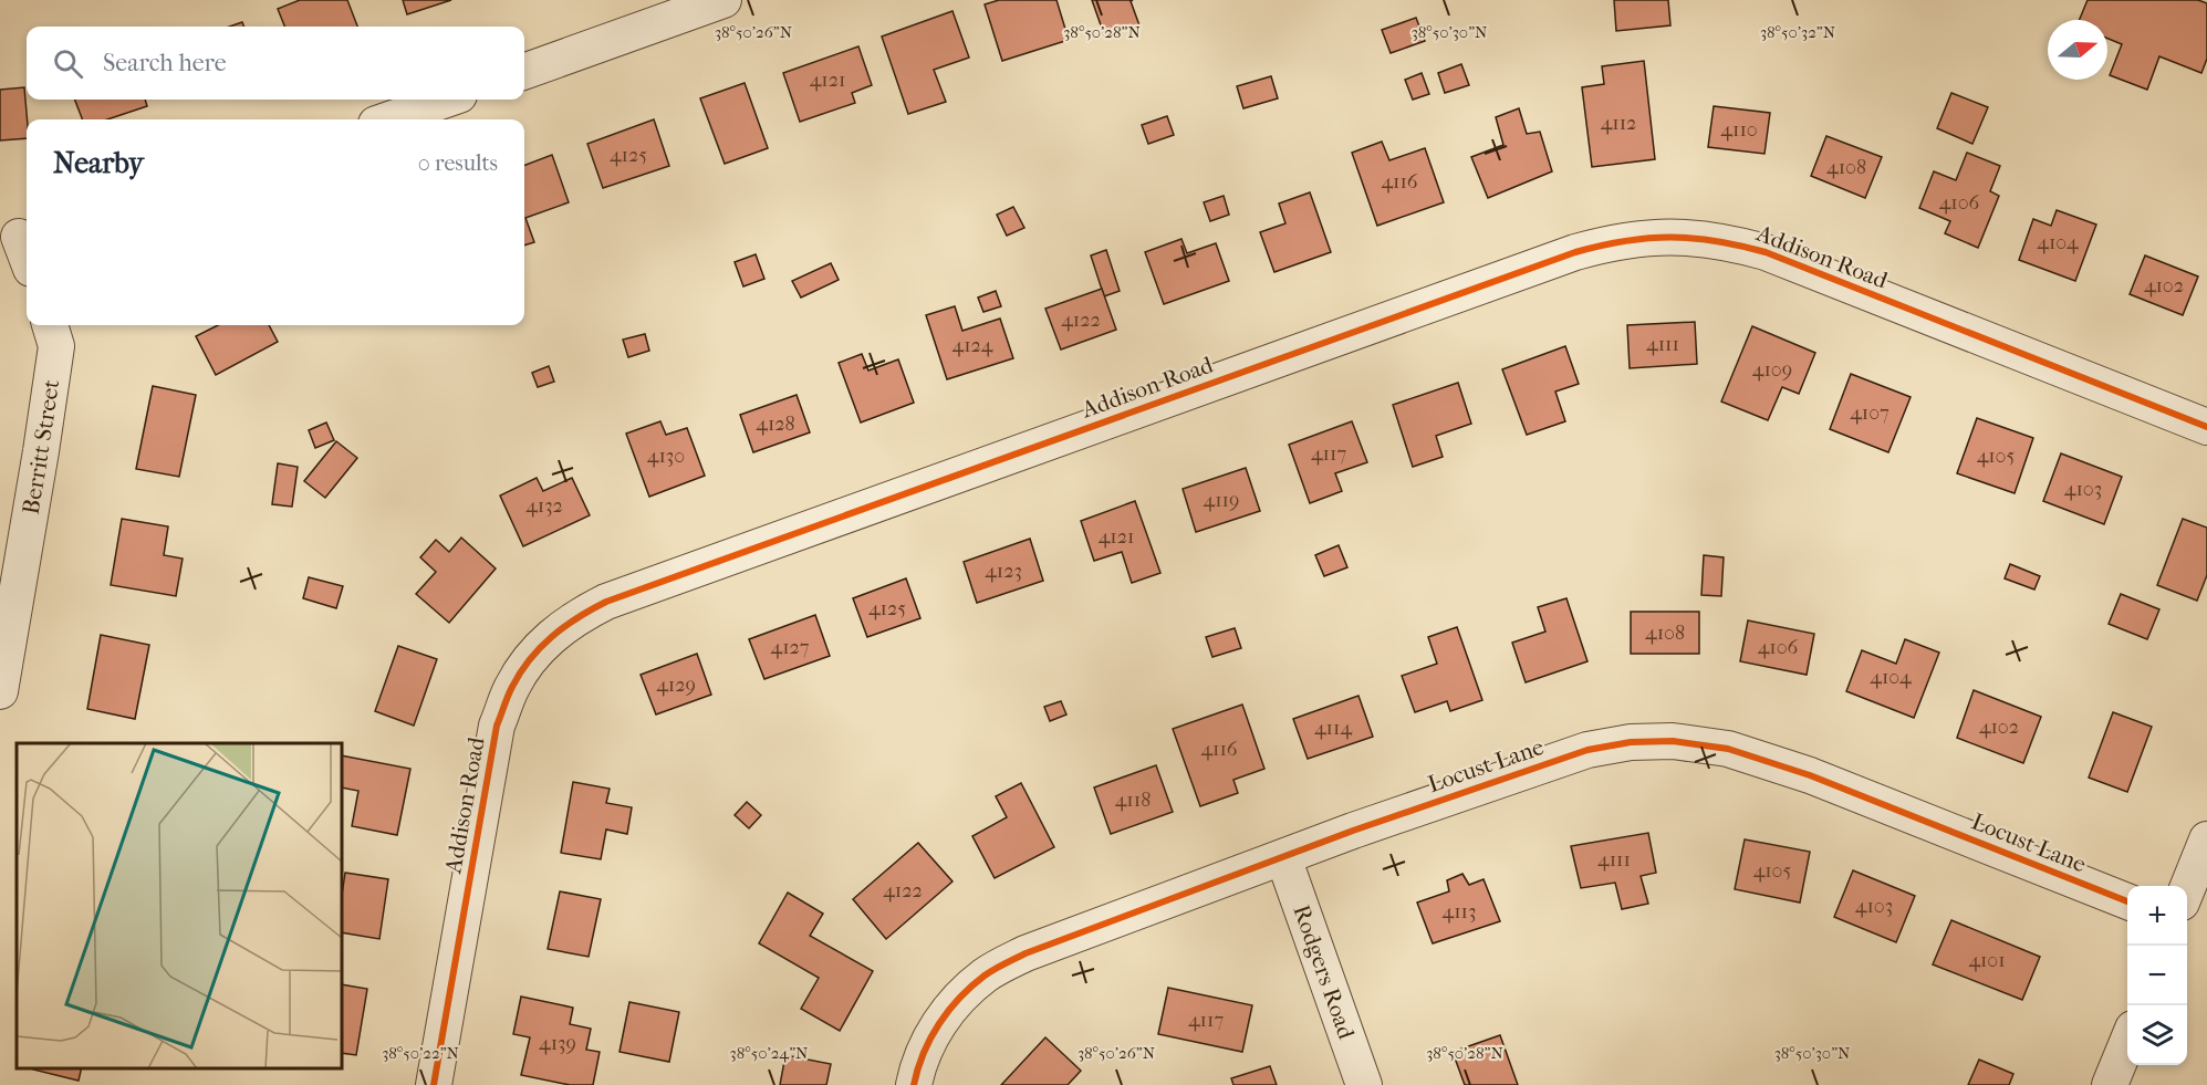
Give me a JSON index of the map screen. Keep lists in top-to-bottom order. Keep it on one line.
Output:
{"streets":{"street":["Addison Road","Berritt Street","Locust Lane","Rodgers Road"]},"crossings":[["Locust Lane","Rodgers Road"]],"house_numbers":["4121","4112","4110","4125","4108","4116","4106","4104","4102","4122","4111","4124","4109","4107","4128","4117","4130","4105","4103","4119","4132","4121","4123","4125","4108","4127","4106","4104","4129","4102","4114","4116","4118","4111","4105","4122","4103","4113","4101","4117","4139"],"north":"right","page":{"search":"Search here","heading":["Nearby","0 results"],"map_buttons":["+","−"]},"coordinates":["38°50'26\"N","38°50'28\"N","38°50'30\"N","38°50'32\"N","38°50'22\"N","38°50'24\"N"]}
